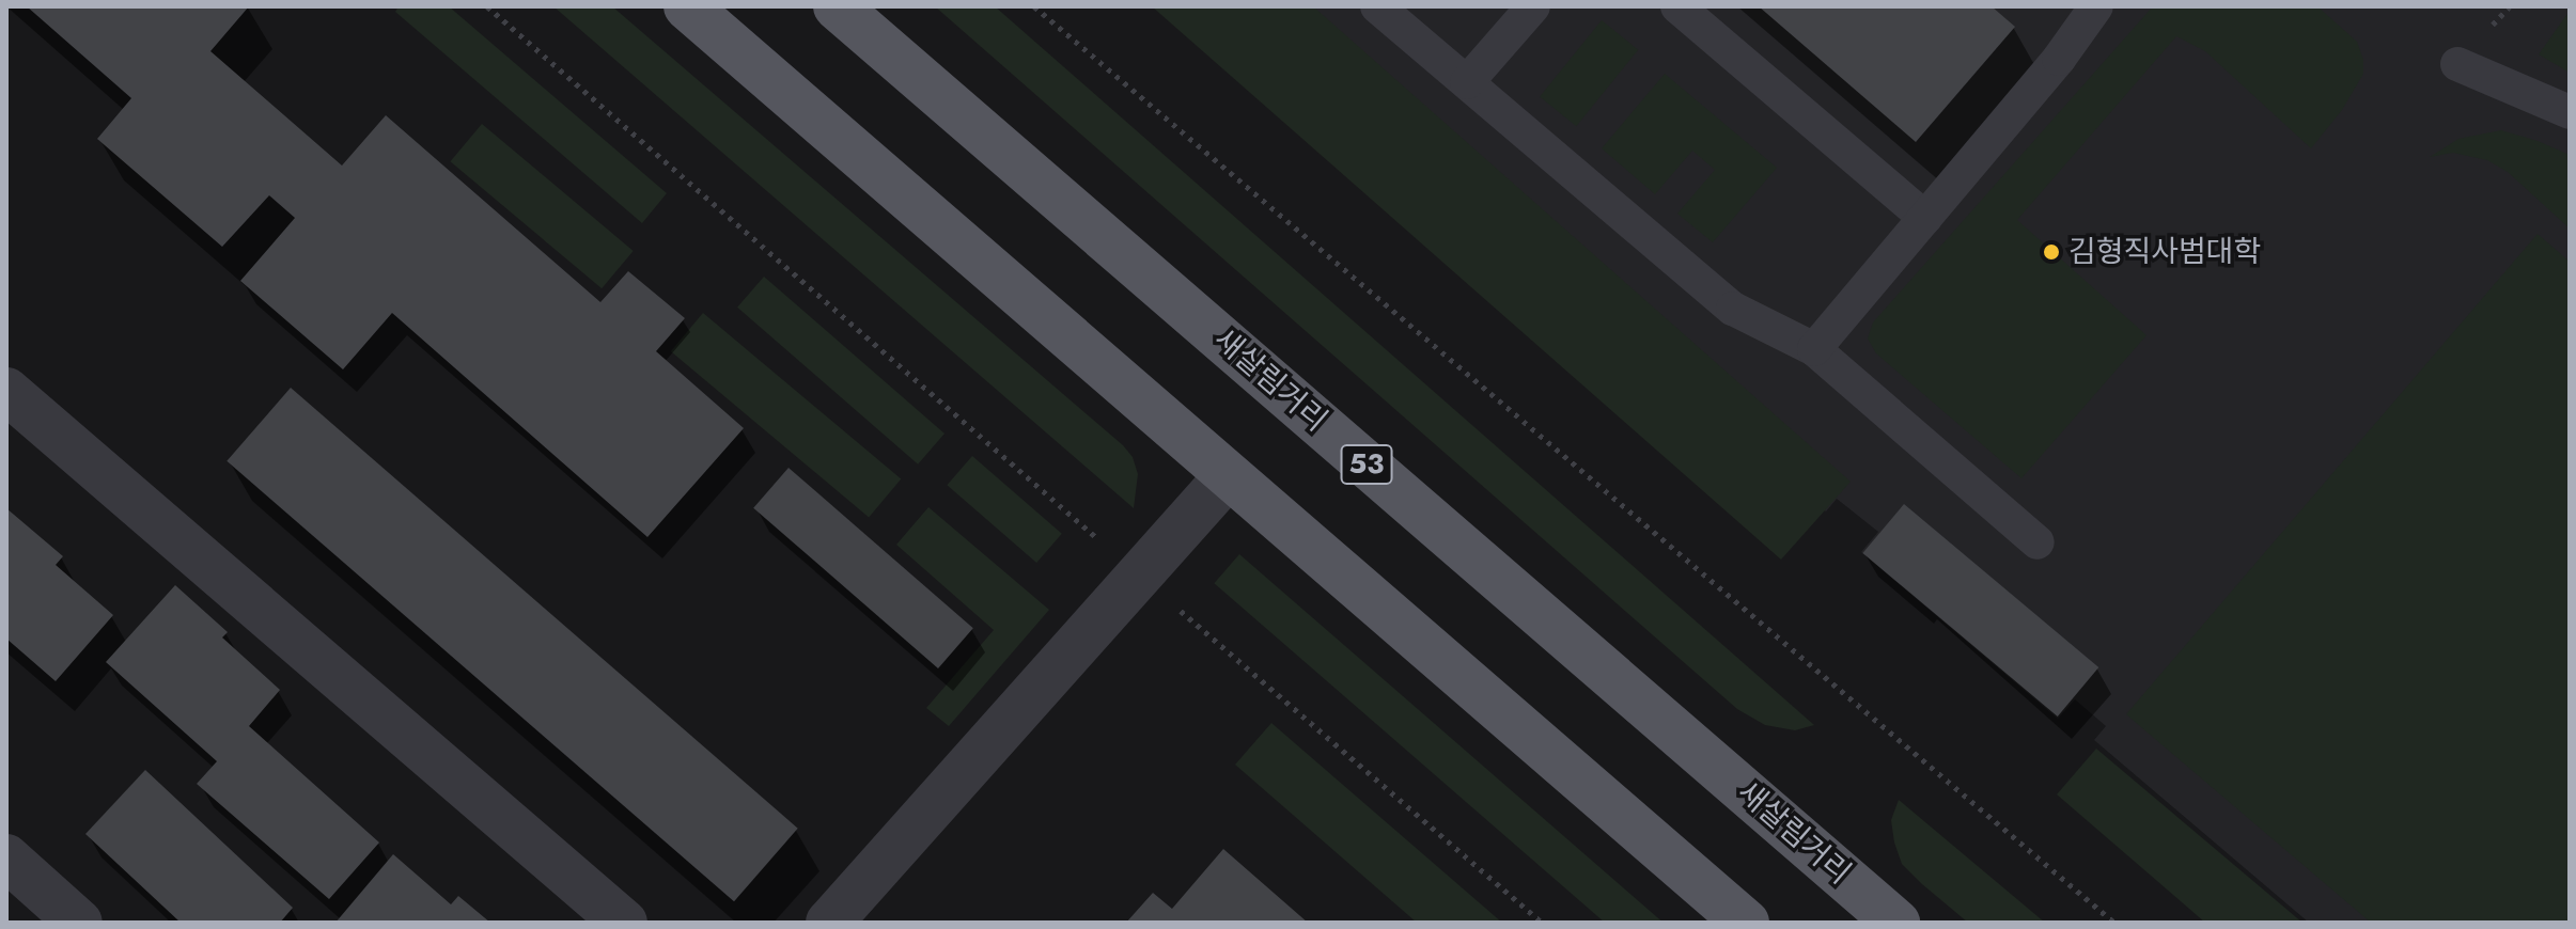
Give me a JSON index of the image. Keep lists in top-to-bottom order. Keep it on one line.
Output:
{"streets":{"main road":["새살림거리","53"]},"places":["김형직사범대학"]}
